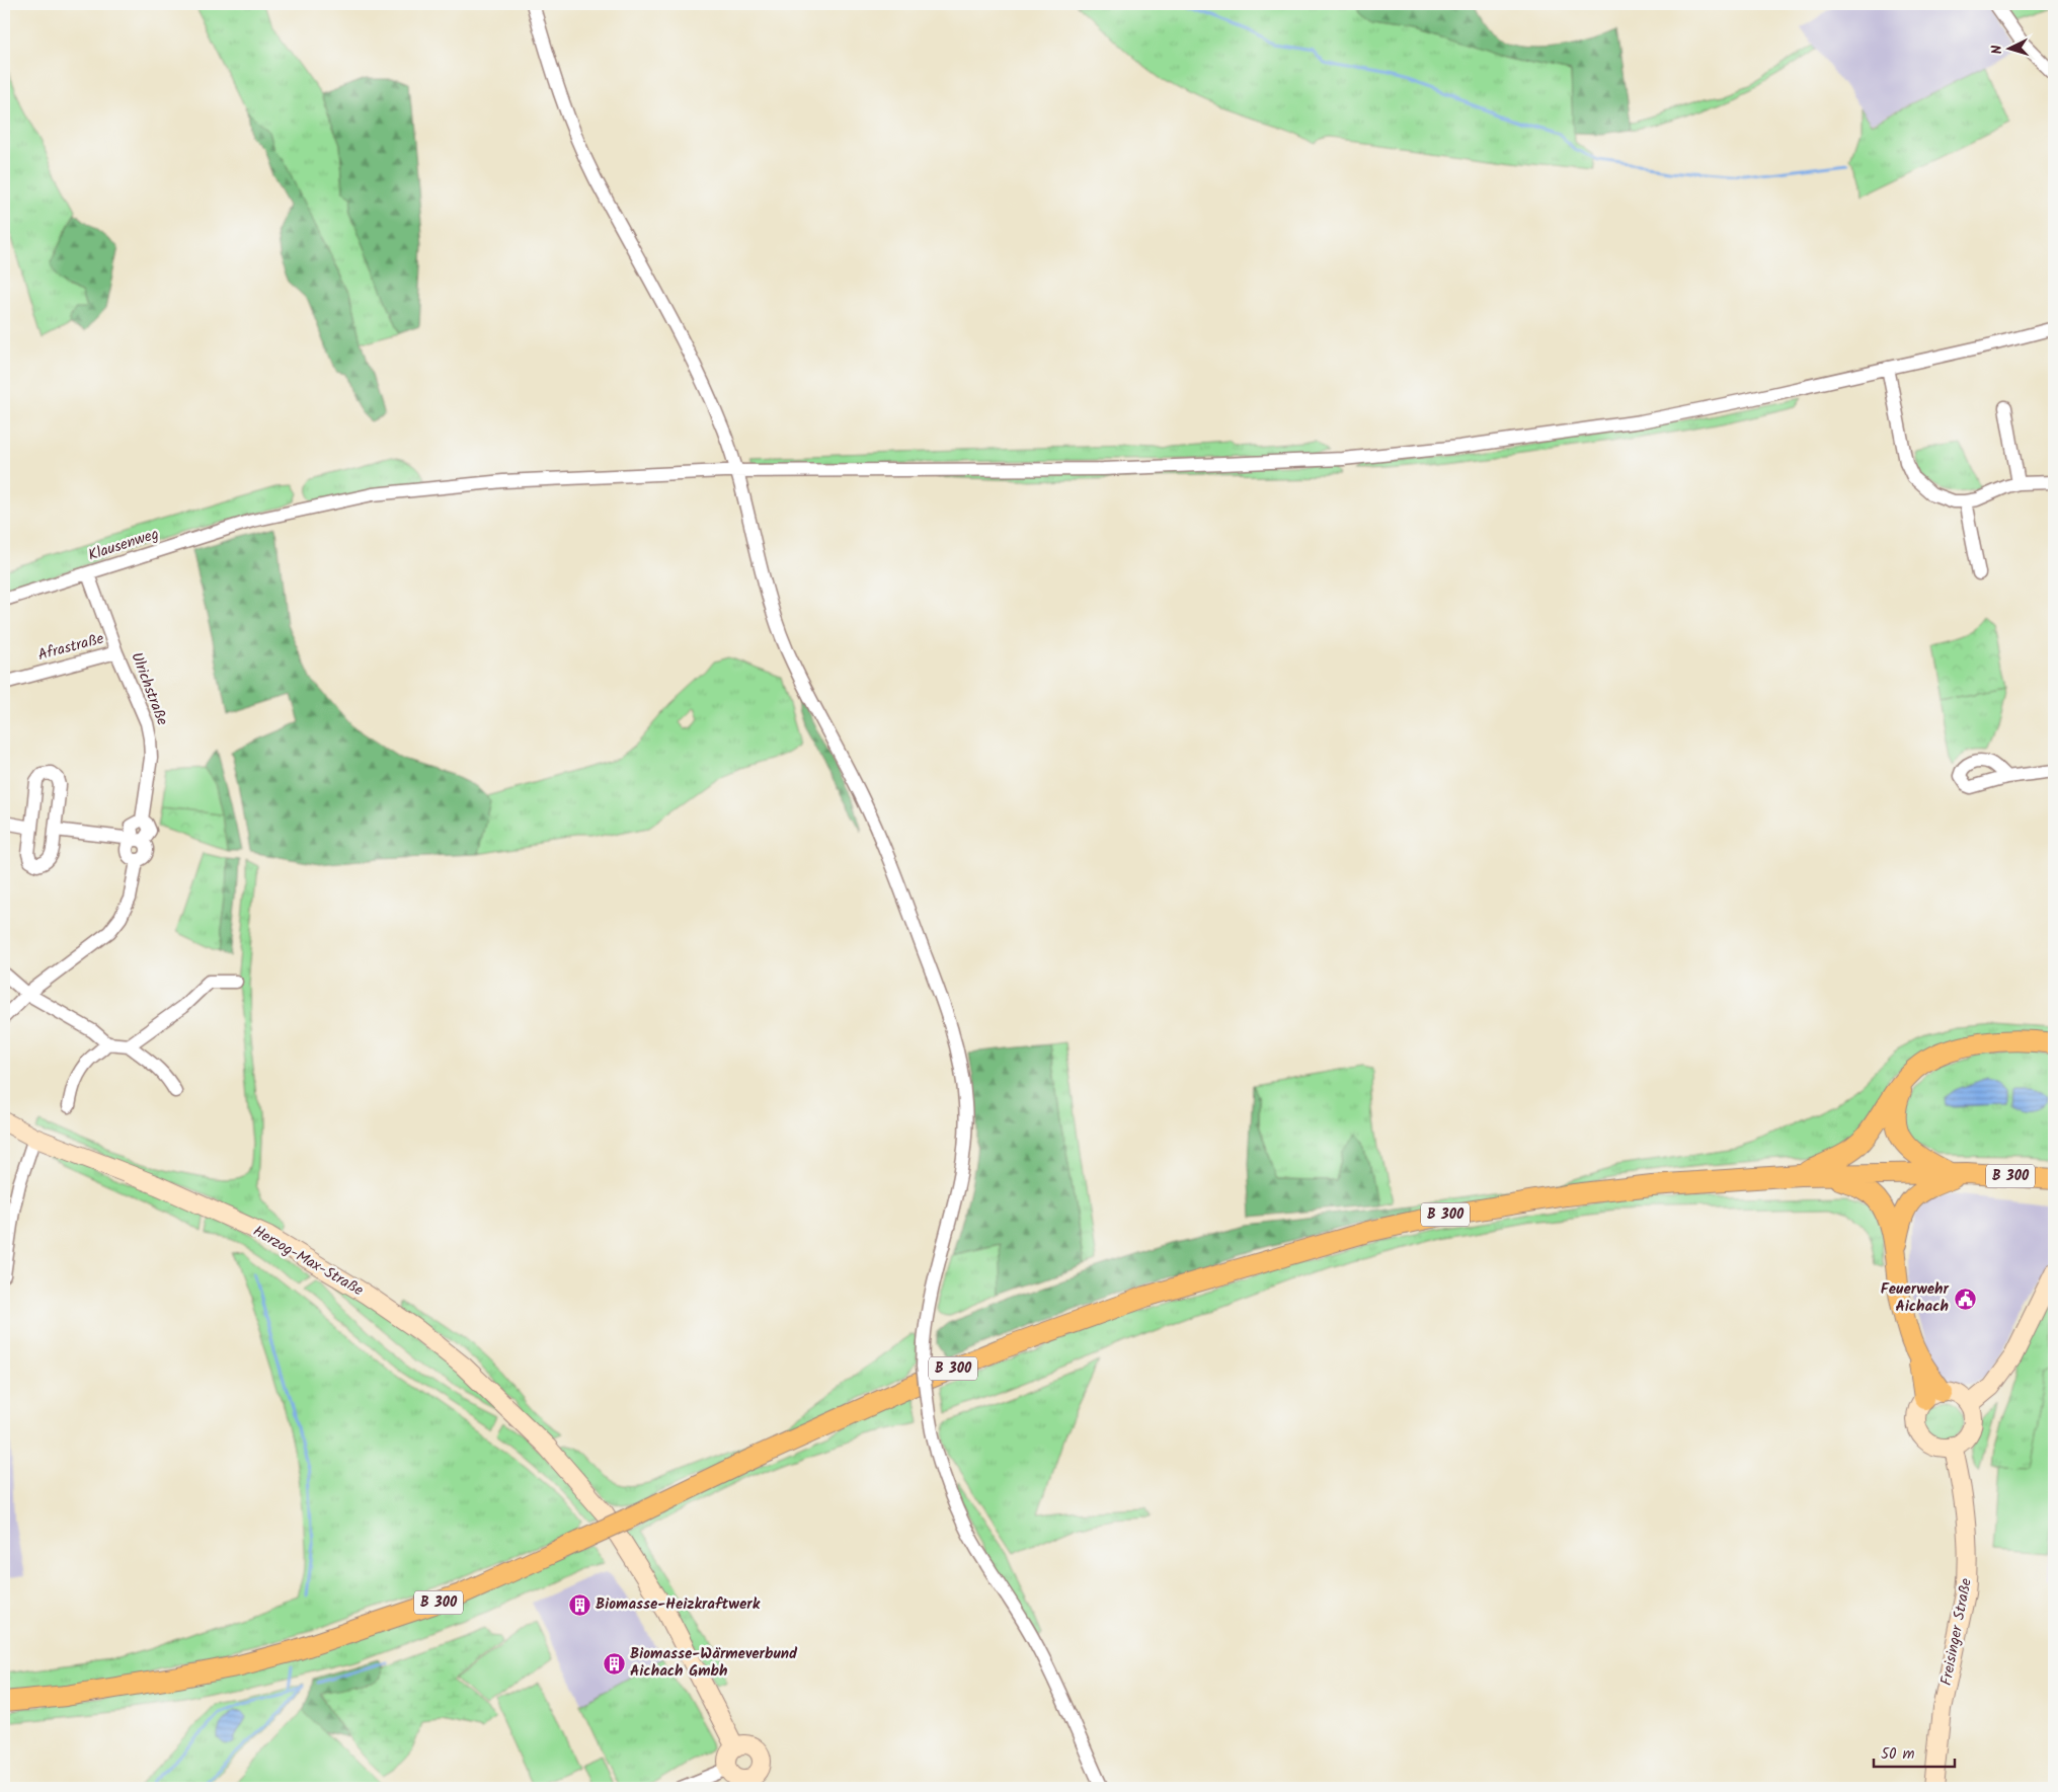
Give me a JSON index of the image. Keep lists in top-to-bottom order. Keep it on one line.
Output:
{"streets":{"highway":["B 300"],"main road":["Herzog-Max-Straße","Freisinger Straße"],"street":["Klausenweg","Afrastraße","Ulrichstraße"]},"crossings":[["Klausenweg","Ulrichstraße"],["Afrastraße","Ulrichstraße"]],"places":{"public building":["Feuerwehr Aichach"],"building":["Biomasse-Heizkraftwerk","Biomasse-Wärmeverbund Aichach Gmbh"]},"scale_bar":"50 m","north":"left"}
